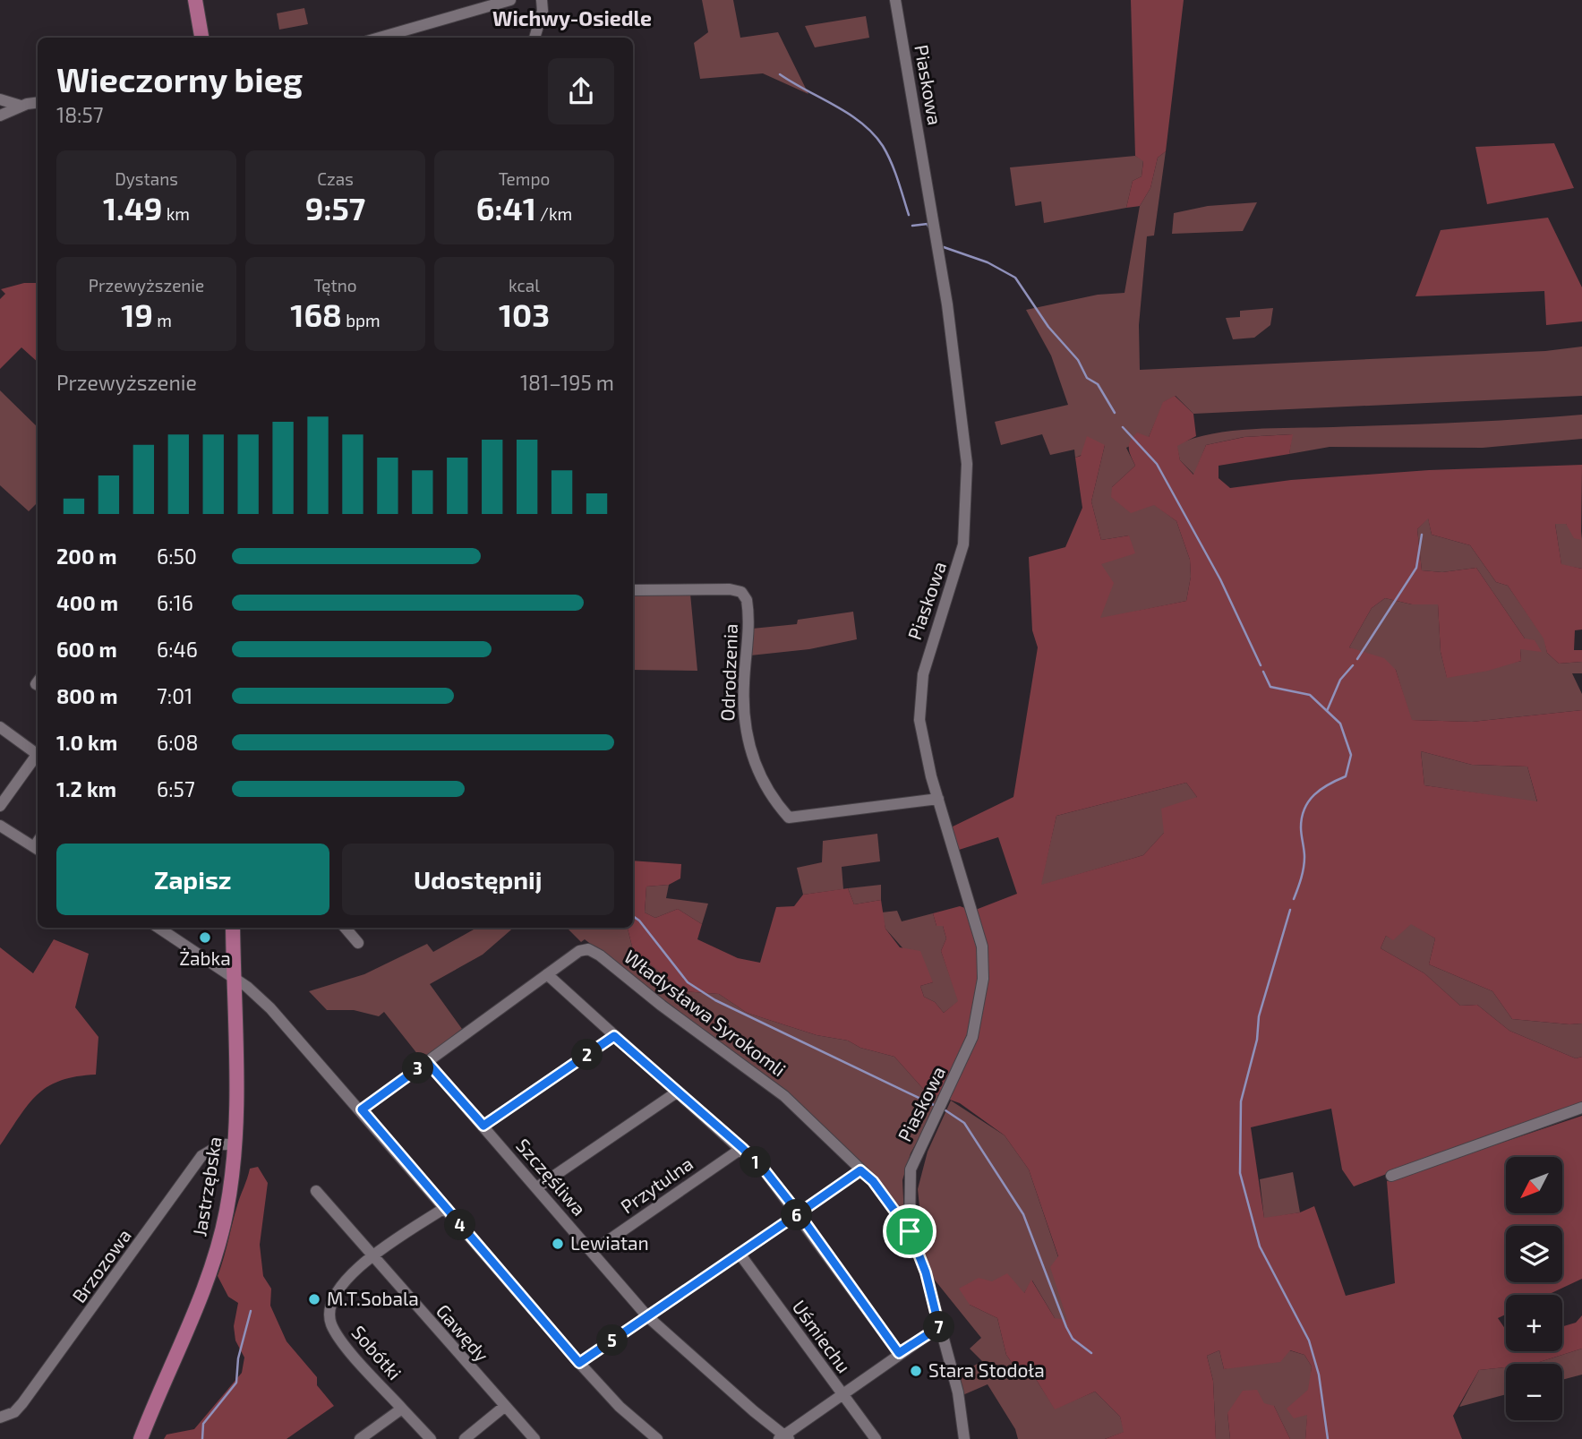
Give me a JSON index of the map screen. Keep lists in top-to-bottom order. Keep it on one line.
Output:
{"streets":{"main road":["Jastrzębska"],"street":["Piaskowa","Odrodzenia","Władysława Syrokomli","Szczęśliwa","Przytulna","Brzozowa","Gawędy","Uśmiechu","Sobótki"]},"crossings":[["Piaskowa","Odrodzenia"],["Piaskowa","Władysława Syrokomli"],["Władysława Syrokomli","Szczęśliwa"],["Szczęśliwa","Przytulna"],["Jastrzębska","Brzozowa"],["Gawędy","Sobótki"]],"districts":["Wichwy-Osiedle"],"places":["Żabka","Lewiatan","M.T.Sobala","Stara Stodoła"],"north":"bottom left","page":{"heading":["Wieczorny bieg","18:57"],"stats":[["Dystans","1.49 km"],["Czas","9:57"],["Tempo","6:41 /km"],["Przewyższenie","19 m"],["Tętno","168 bpm"],["kcal","103"]],"chart":["Przewyższenie","181–195 m"],"list":[{"name":"200 m","note":"6:50"},{"name":"400 m","note":"6:16"},{"name":"600 m","note":"6:46"},{"name":"800 m","note":"7:01"},{"name":"1.0 km","note":"6:08"},{"name":"1.2 km","note":"6:57"}],"buttons":["Zapisz","Udostępnij"],"pins":["2","3","1","6","4","7","5"],"map_buttons":["+","−"]}}
